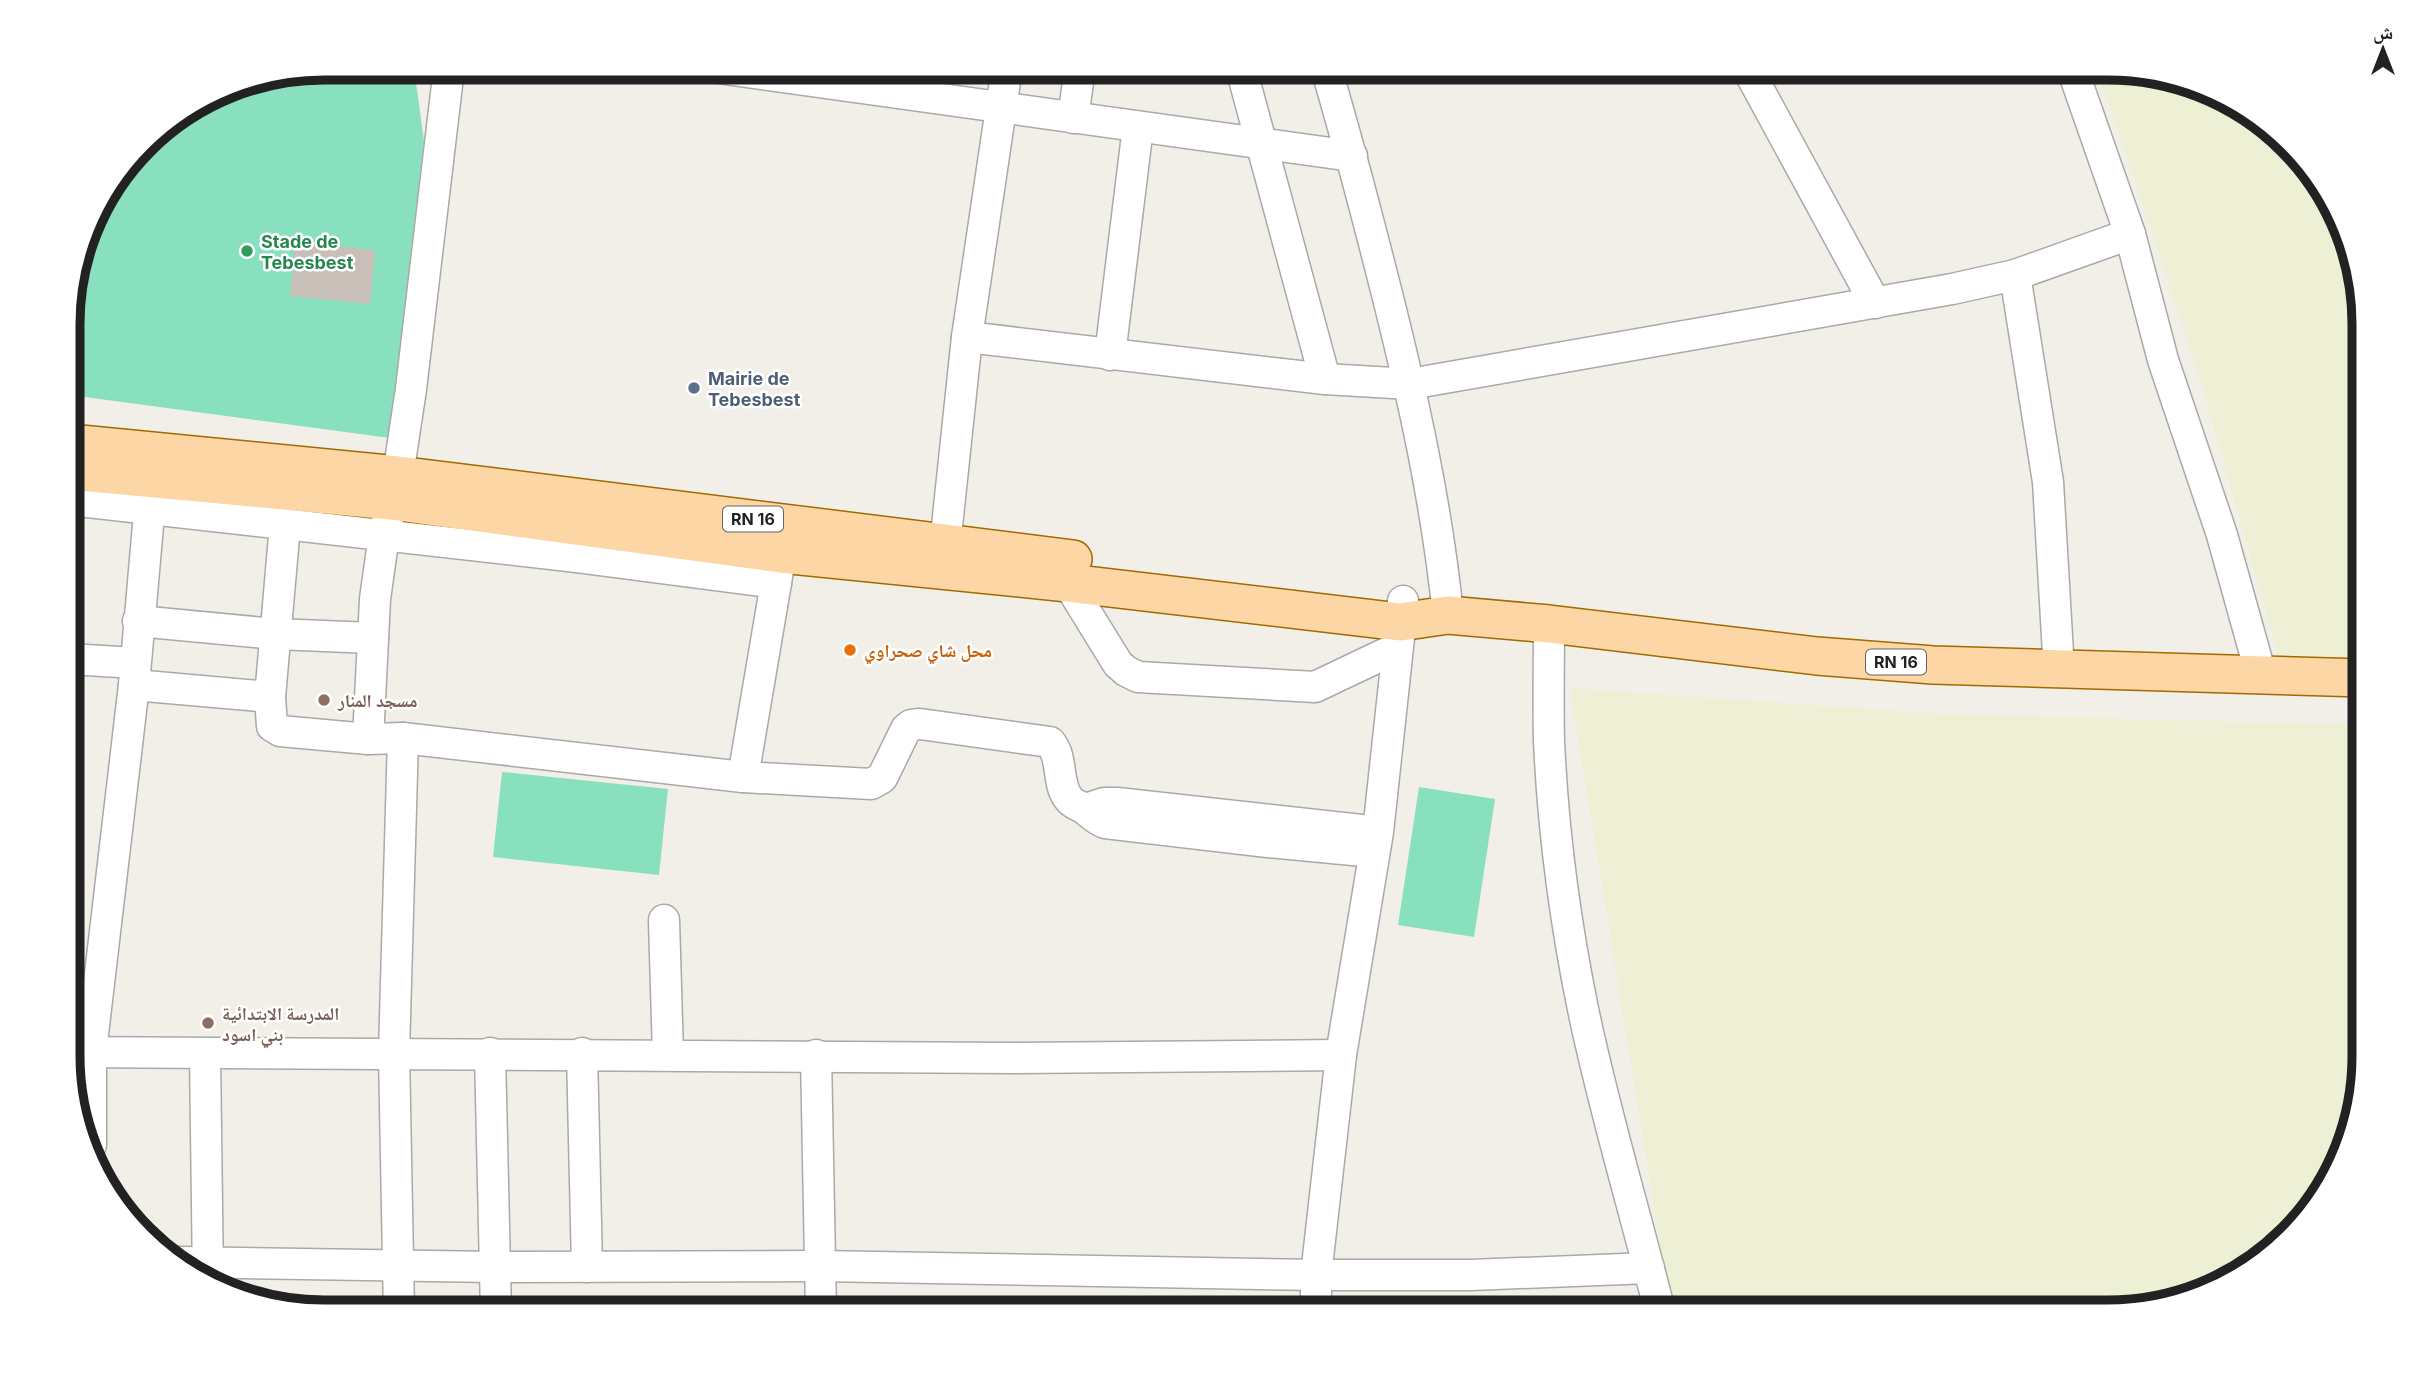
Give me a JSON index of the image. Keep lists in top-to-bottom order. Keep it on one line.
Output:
{"streets":{"main road":["RN 16"]},"places":["Stade de Tebesbest","Mairie de Tebesbest","محل شاي صحراوي","مسجد المنار","المدرسة الابتدائية بني اسود"],"north":"top"}
